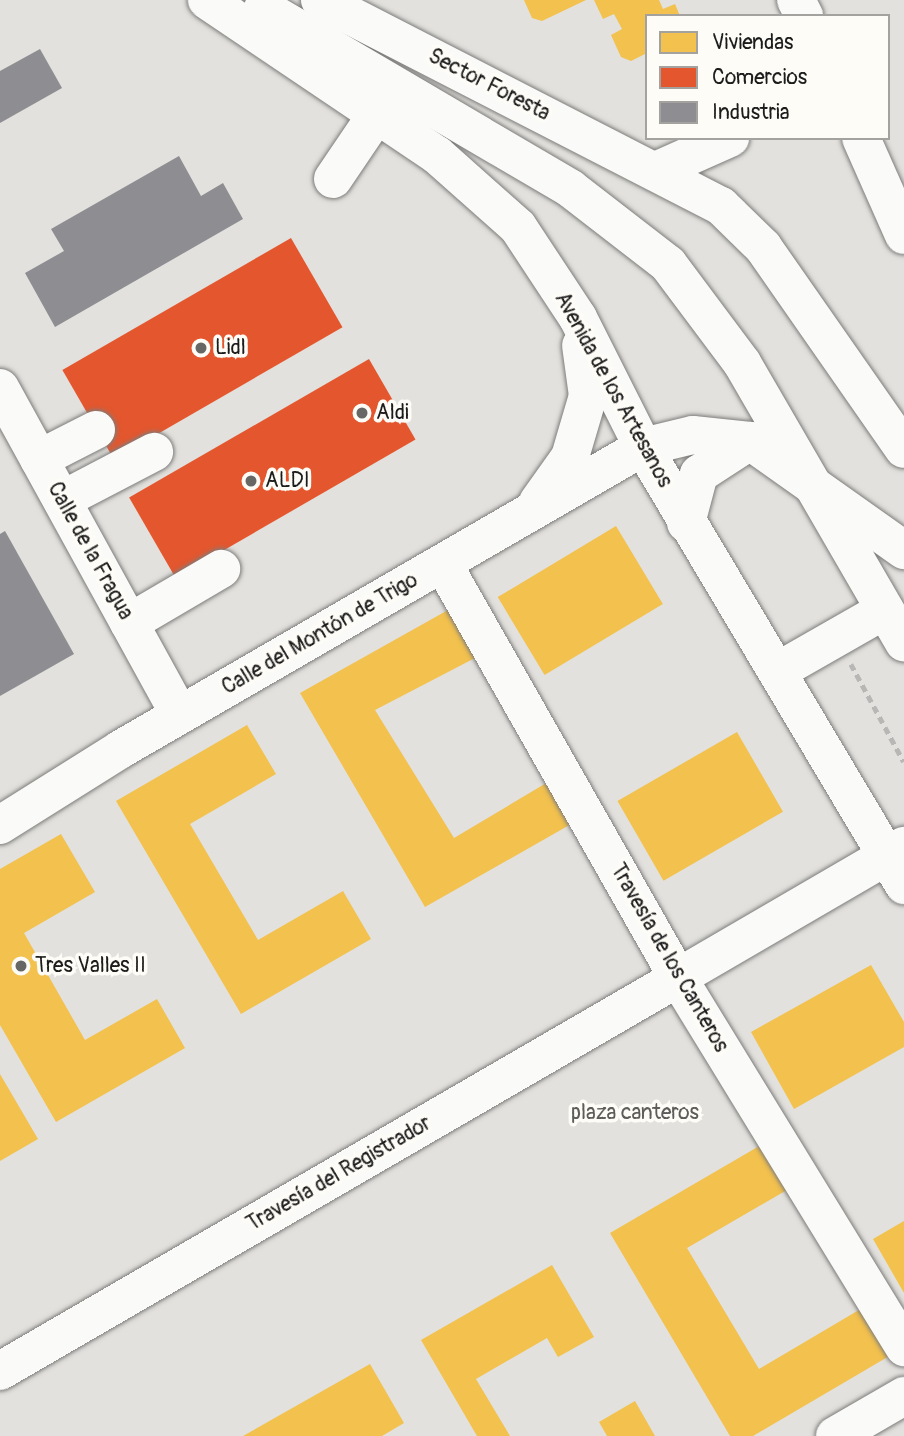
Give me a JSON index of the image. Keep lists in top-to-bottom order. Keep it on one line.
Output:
{"streets":{"street":["Sector Foresta","Avenida de los Artesanos","Calle de la Fragua","Calle del Montón de Trigo","Travesía de los Canteros","Travesía del Registrador"]},"crossings":[["Avenida de los Artesanos","Calle del Montón de Trigo"],["Avenida de los Artesanos","Travesía del Registrador"],["Calle de la Fragua","Calle del Montón de Trigo"],["Calle del Montón de Trigo","Travesía de los Canteros"],["Travesía de los Canteros","Travesía del Registrador"]],"parks":["plaza canteros"],"places":["Lidl","Aldi","ALDI","Tres Valles II"],"legend":["Viviendas","Comercios","Industria"]}
